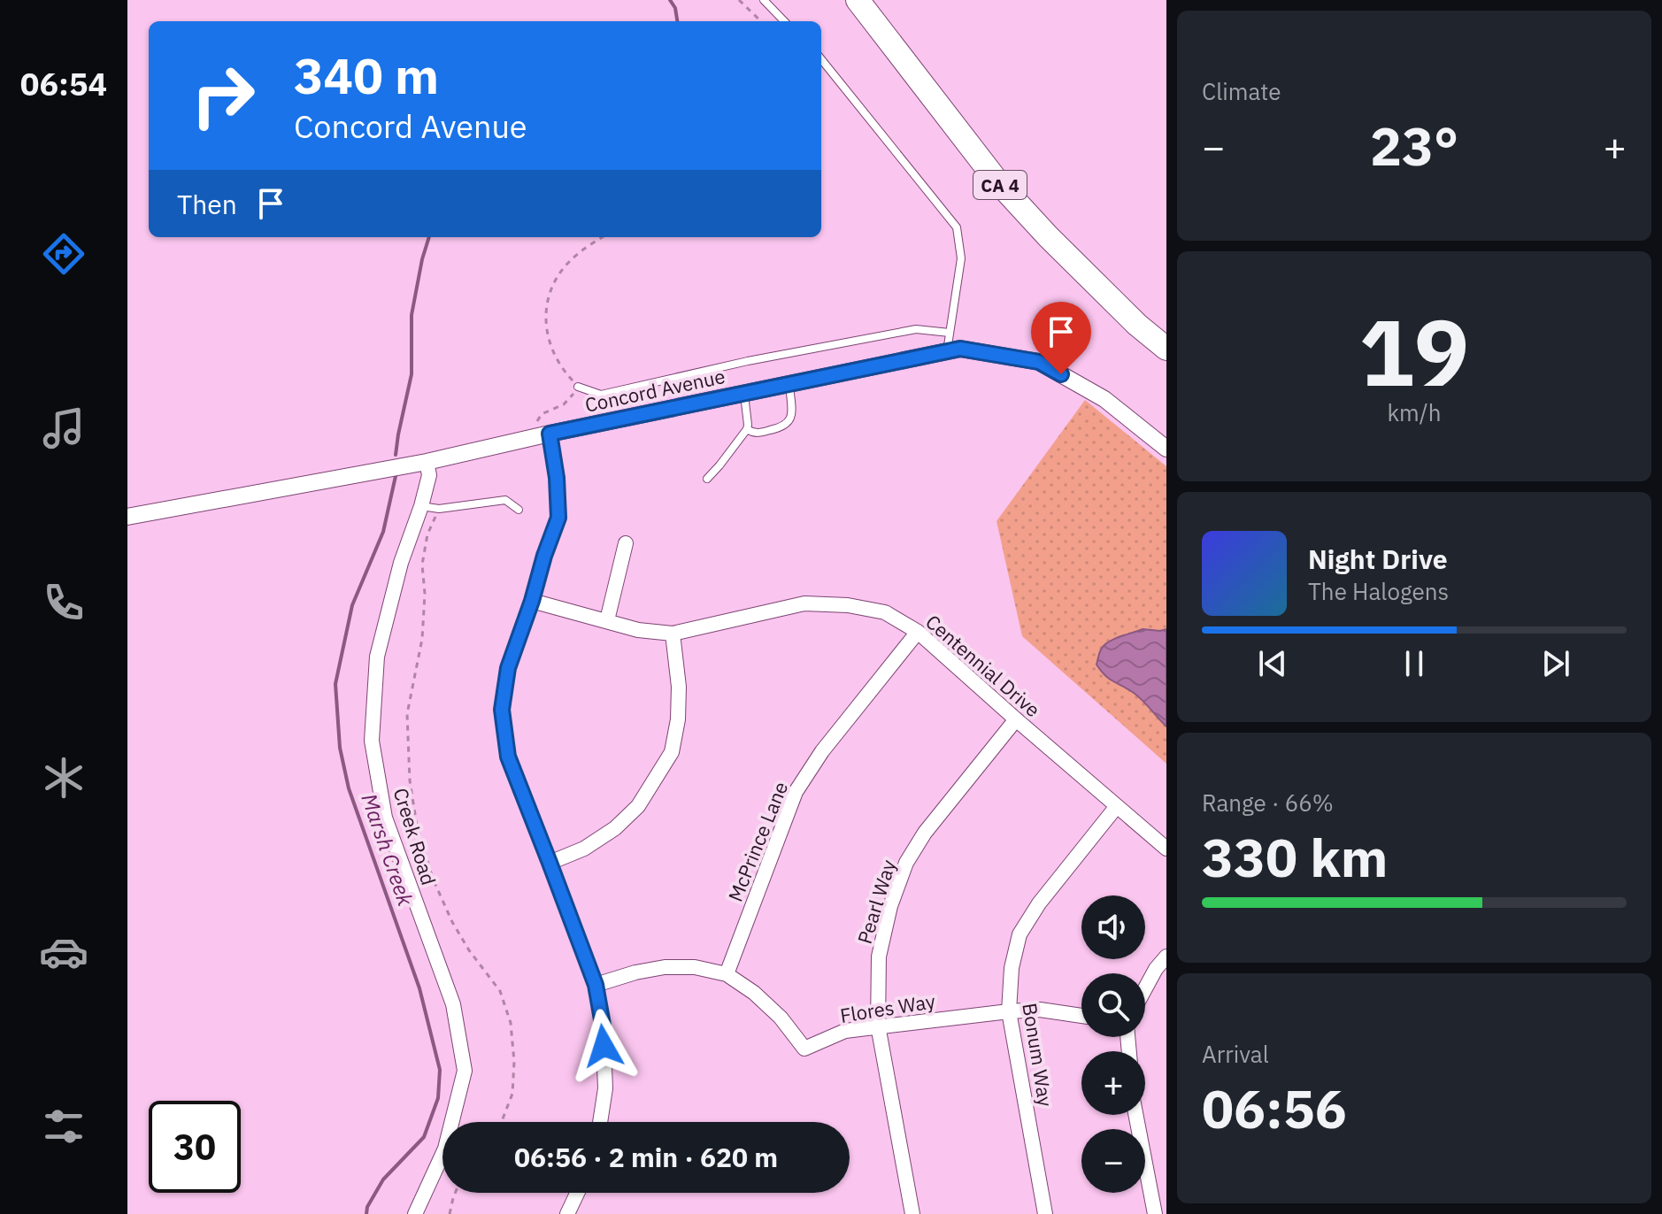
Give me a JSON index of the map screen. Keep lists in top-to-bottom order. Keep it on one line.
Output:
{"streets":{"highway":["CA 4"],"street":["Concord Avenue","Centennial Drive","Creek Road","McPrince Lane","Pearl Way","Flores Way","Bonum Way"]},"crossings":[["Concord Avenue","Creek Road"],["Centennial Drive","McPrince Lane"],["Centennial Drive","Pearl Way"],["Centennial Drive","Bonum Way"],["McPrince Lane","Flores Way"],["Pearl Way","Flores Way"],["Flores Way","Bonum Way"]],"water":["Marsh Creek"],"page":{"tabs":"06:54","tile":["Climate",["19","km/h"],["Range · 66%","330 km"],["Arrival","06:56"]],"turn":["340 m","Concord Avenue"],"heat":["−","23°","+"],"then":"Then","song":["Night Drive","The Halogens"],"map_buttons":["+","−"],"limit":"30","trip":"06:56 · 2 min · 620 m"}}
